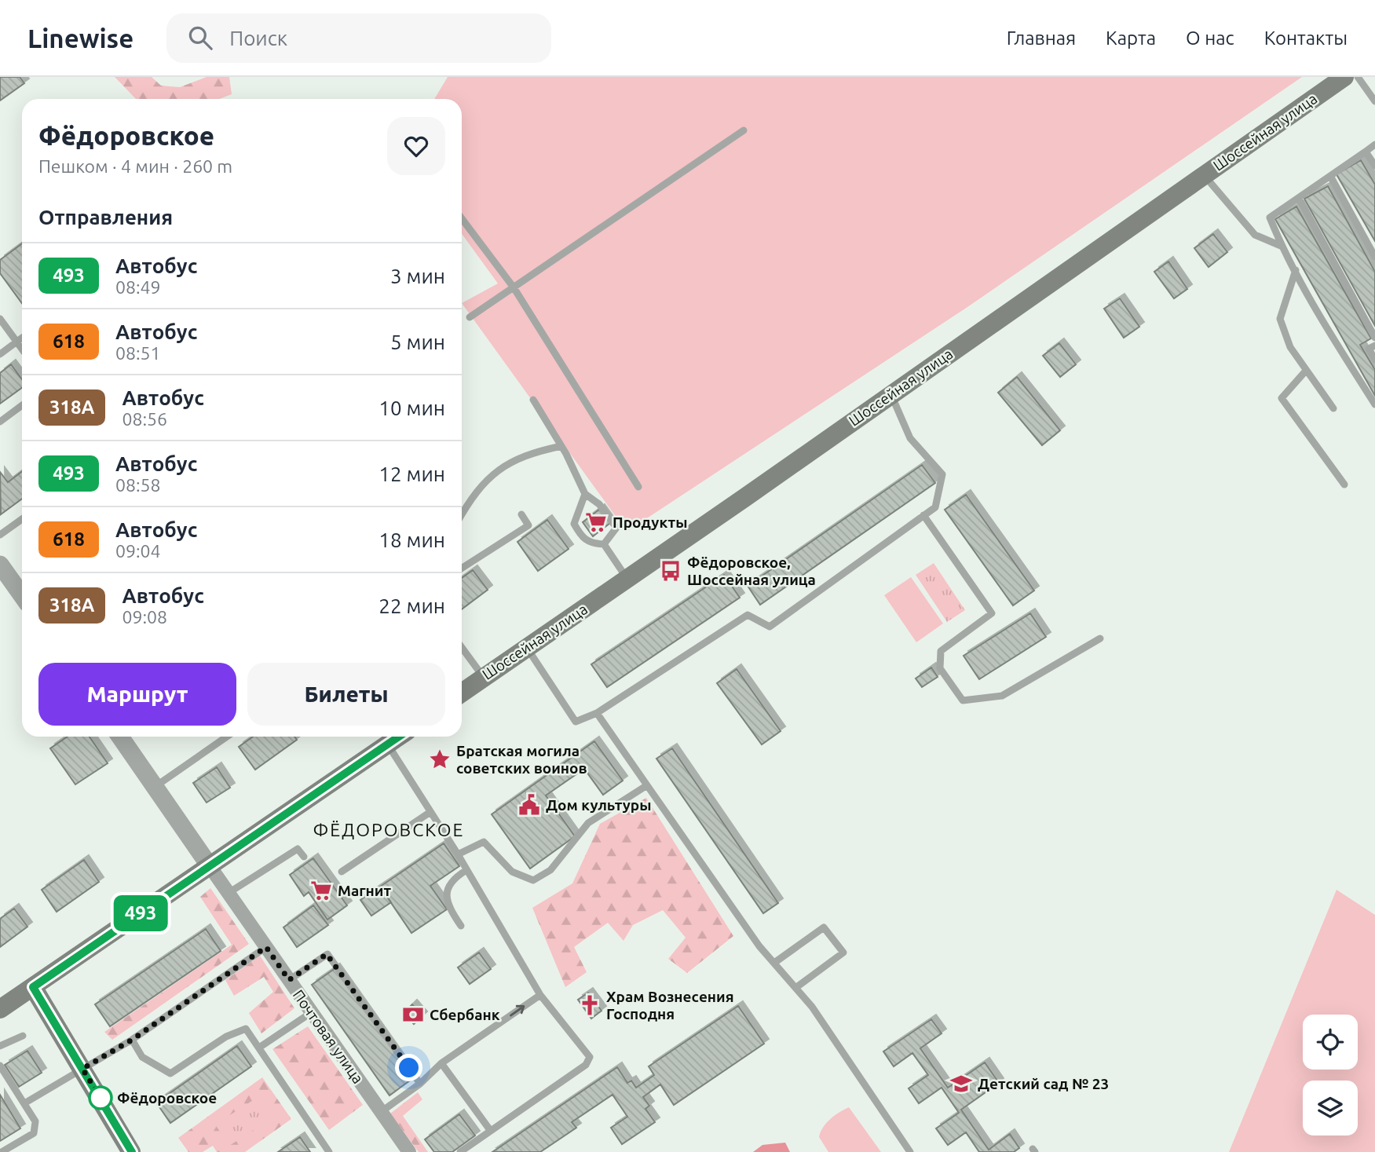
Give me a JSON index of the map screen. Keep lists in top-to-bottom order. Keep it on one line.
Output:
{"streets":{"main road":["Шоссейная улица"],"street":["Почтовая улица"]},"districts":["ФЁДОРОВСКОЕ"],"places":{"supermarket":["Продукты","Магнит"],"bus stop":["Фёдоровское, Шоссейная улица"],"place":["Братская могила советских воинов"],"public building":["Дом культуры"],"church":["Храм Вознесения Господня"],"bank":["Сбербанк"],"school or university":["Детский сад № 23"],"other":["Фёдоровское"]},"lines":["bus line 493"],"page":{"header":"Linewise","search":"Поиск","nav":["Главная","Карта","О нас","Контакты"],"on_map":"493","heading":[["Фёдоровское","Пешком · 4 мин · 260 m"],"Отправления"],"list":[{"mark":"493","name":"Автобус","note":"08:49","value":"3 мин"},{"mark":"618","name":"Автобус","note":"08:51","value":"5 мин"},{"mark":"318А","name":"Автобус","note":"08:56","value":"10 мин"},{"mark":"493","name":"Автобус","note":"08:58","value":"12 мин"},{"mark":"618","name":"Автобус","note":"09:04","value":"18 мин"},{"mark":"318А","name":"Автобус","note":"09:08","value":"22 мин"}],"buttons":["Маршрут","Билеты"]}}
